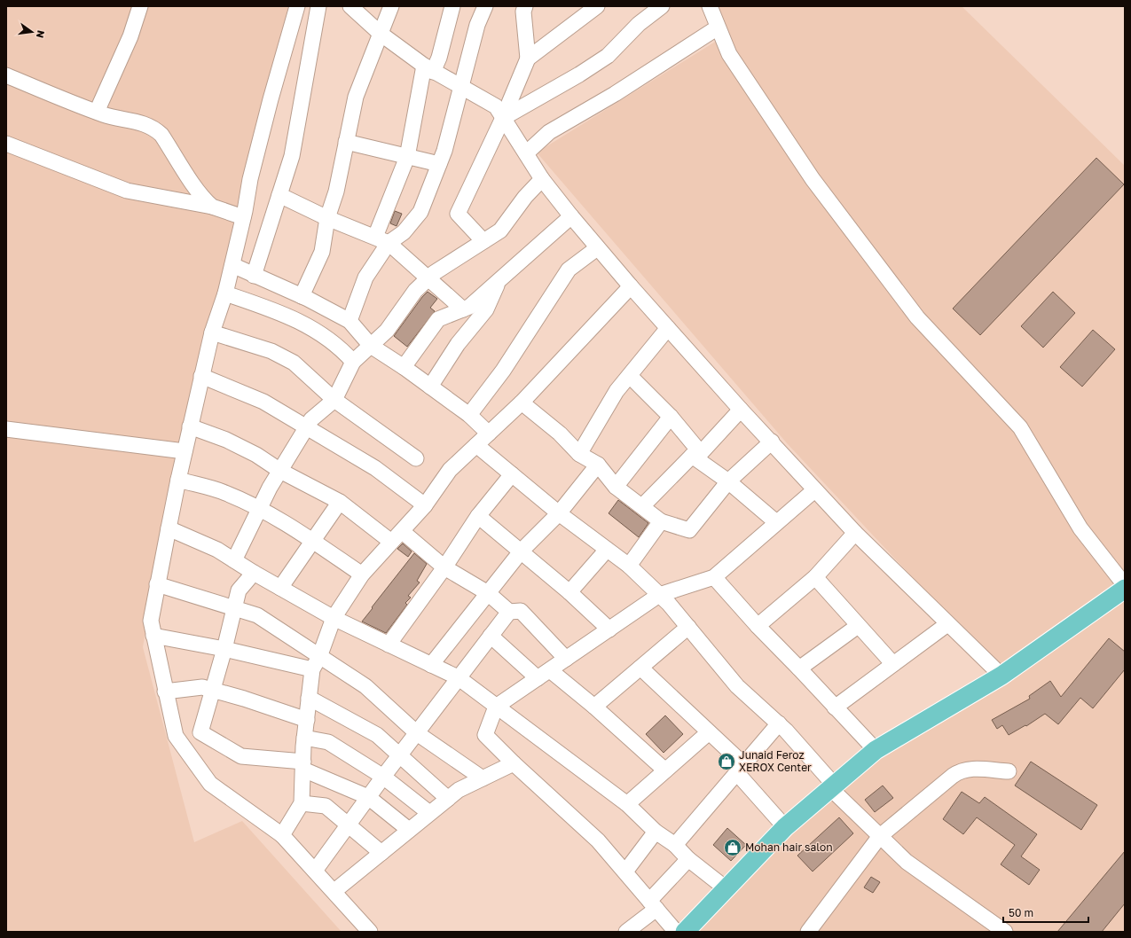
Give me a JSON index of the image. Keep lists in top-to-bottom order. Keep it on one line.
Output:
{"places":{"shop":["Junaid Feroz XEROX Center","Mohan hair salon"]},"scale_bar":"50 m","north":"right"}
